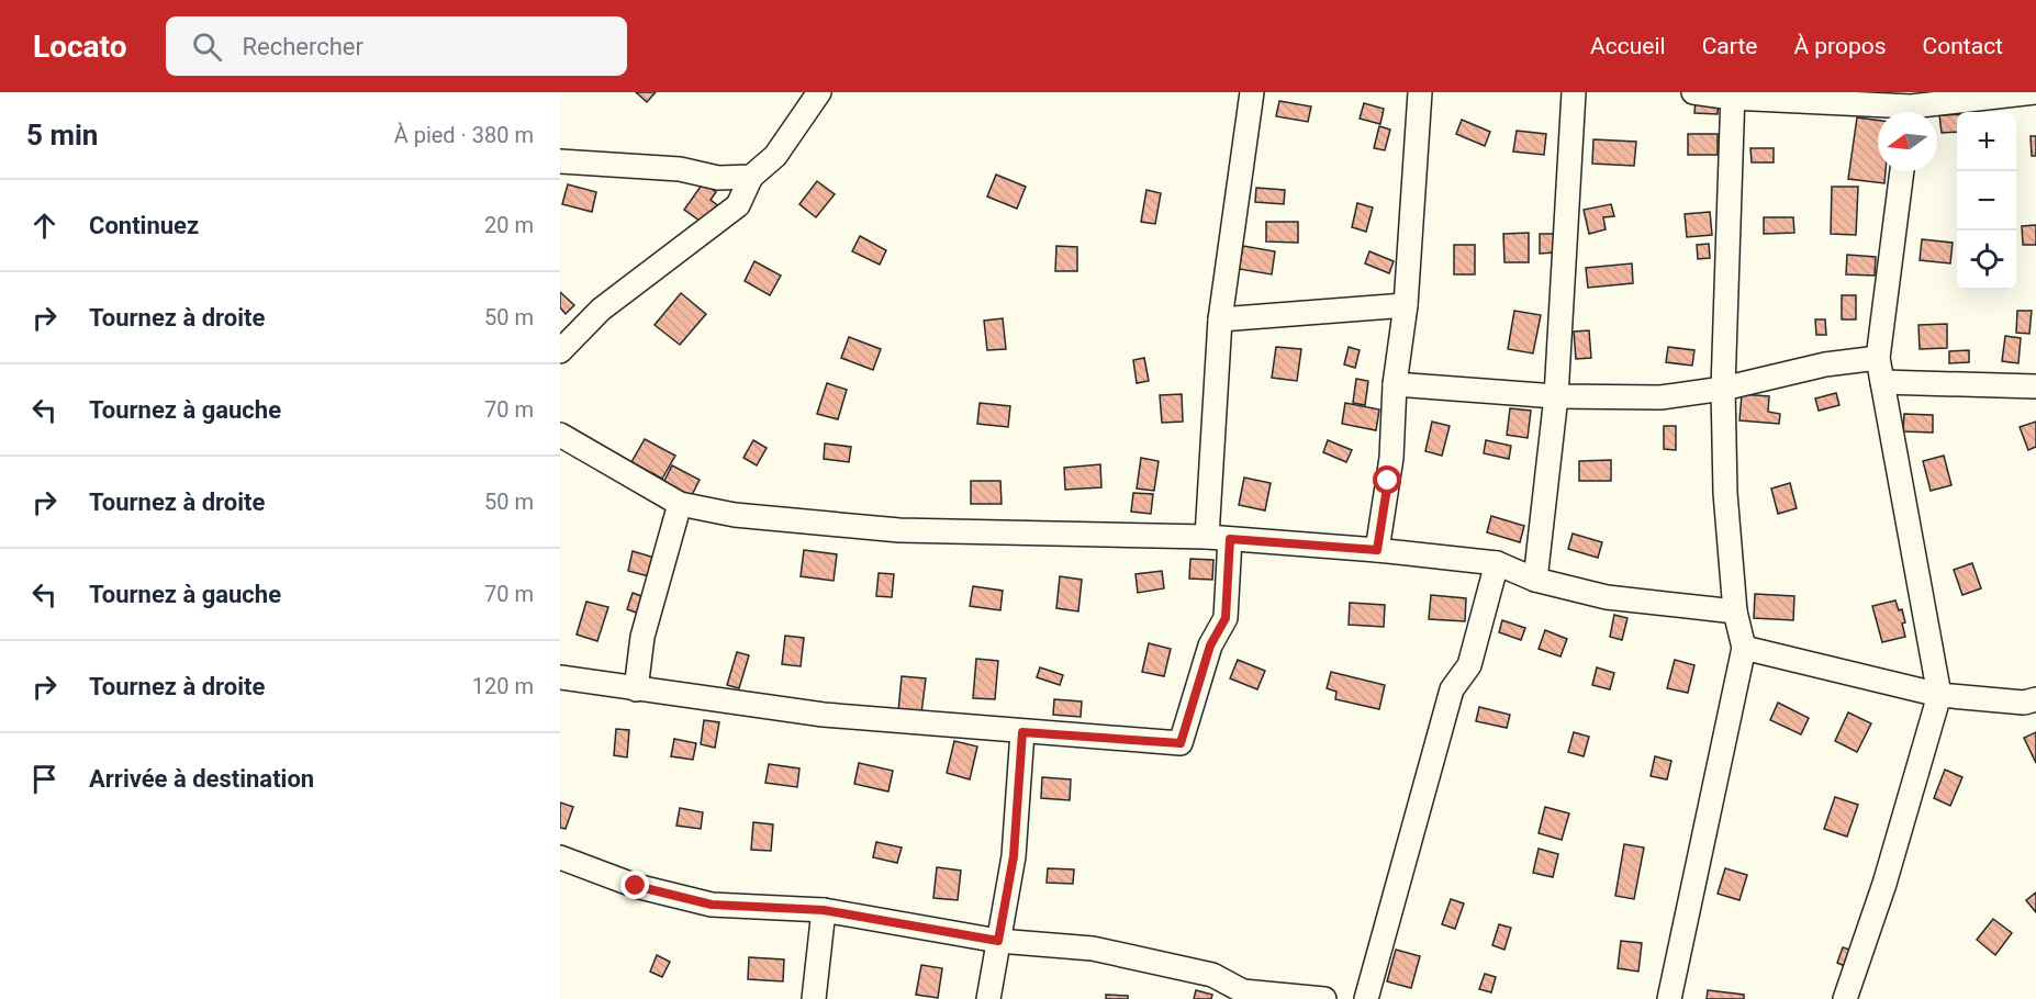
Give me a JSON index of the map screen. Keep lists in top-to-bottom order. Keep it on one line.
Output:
{"north":"left","page":{"header":"Locato","search":"Rechercher","nav":["Accueil","Carte","À propos","Contact"],"heading":["5 min","À pied · 380 m"],"map_buttons":["+","−"],"list":[["Continuez","20 m"],["Tournez à droite","50 m"],["Tournez à gauche","70 m"],["Tournez à droite","50 m"],["Tournez à gauche","70 m"],["Tournez à droite","120 m"],"Arrivée à destination"]}}
